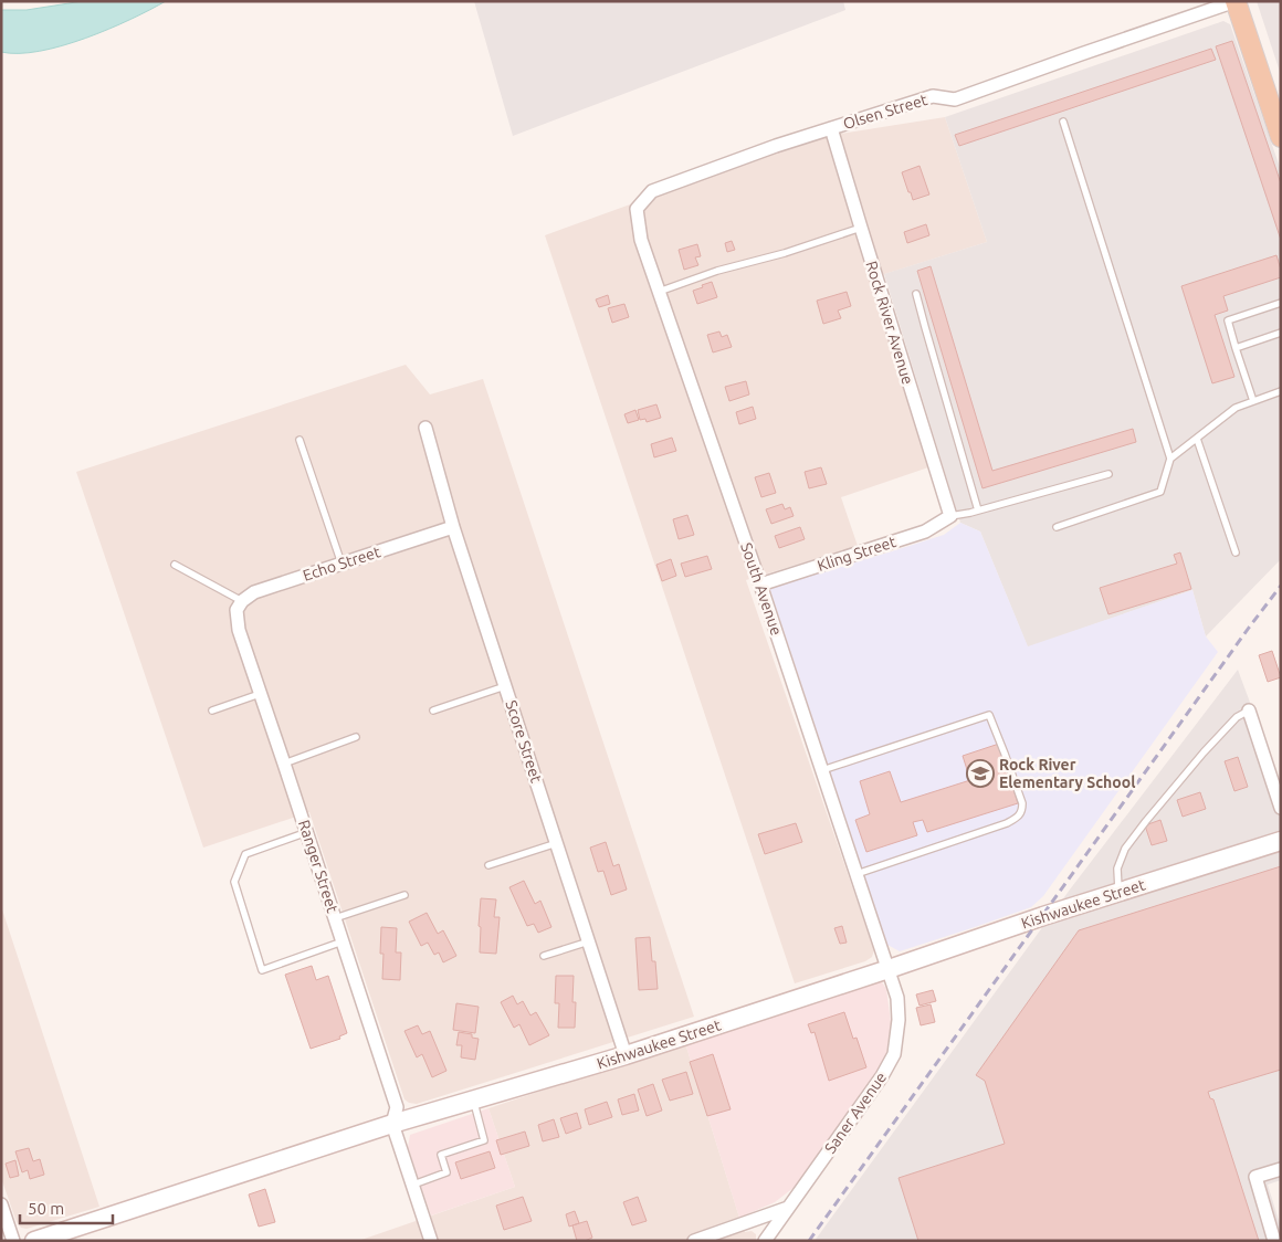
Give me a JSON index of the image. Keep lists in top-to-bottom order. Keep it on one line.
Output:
{"streets":{"street":["Olsen Street","Rock River Avenue","Kling Street","Echo Street","South Avenue","Score Street","Ranger Street","Kishwaukee Street","Saner Avenue"]},"crossings":[["Olsen Street","Rock River Avenue"],["Olsen Street","South Avenue"],["Rock River Avenue","Kling Street"],["Kling Street","South Avenue"],["Echo Street","Score Street"],["Echo Street","Ranger Street"],["South Avenue","Kishwaukee Street"],["South Avenue","Saner Avenue"],["Score Street","Kishwaukee Street"],["Ranger Street","Kishwaukee Street"],["Kishwaukee Street","Saner Avenue"]],"places":{"school or university":["Rock River Elementary School"]},"scale_bar":"50 m"}
